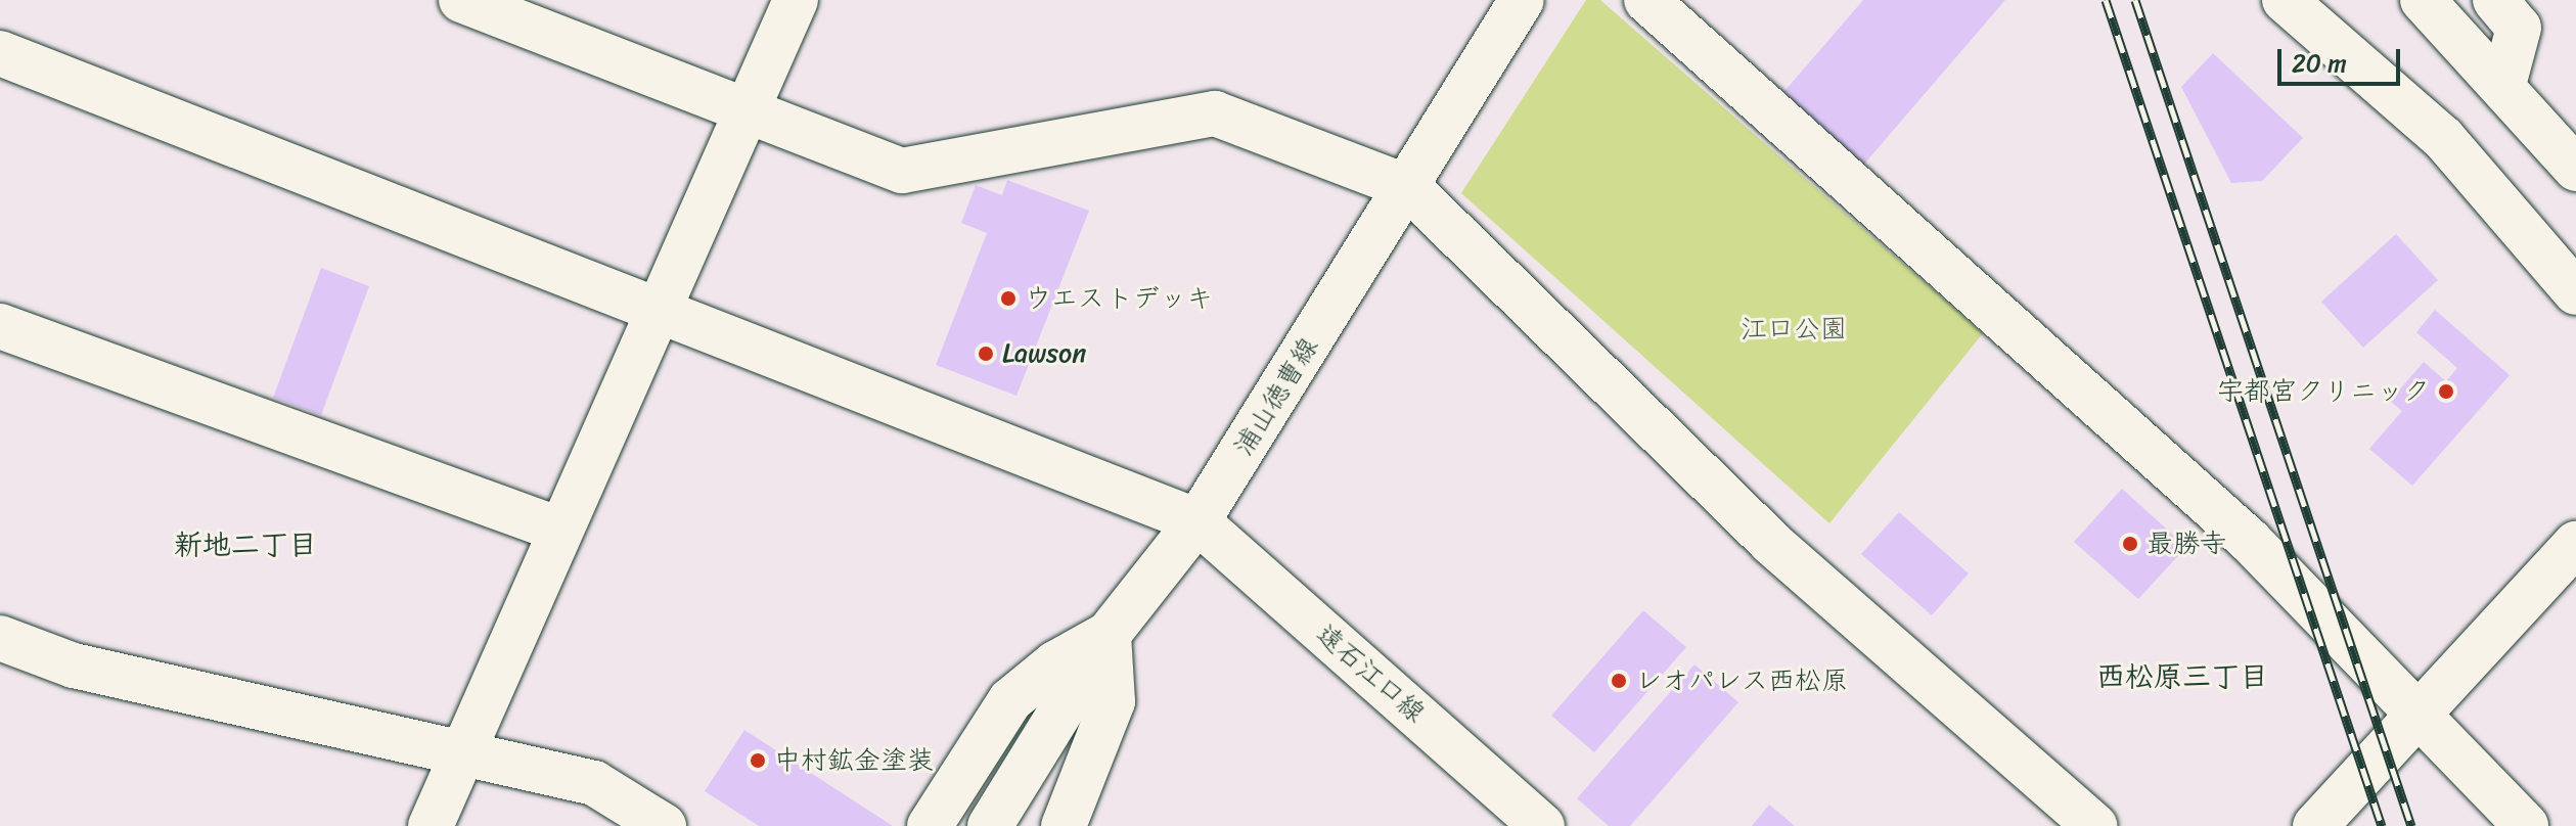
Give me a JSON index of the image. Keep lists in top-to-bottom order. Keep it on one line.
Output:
{"streets":{"street":["浦山徳曹線","遠石江口線"]},"crossings":[["浦山徳曹線","遠石江口線"]],"districts":["新地二丁目","西松原三丁目"],"parks":["江口公園"],"places":["ウエストデッキ","Lawson","宇都宮クリニック","最勝寺","レオパレス西松原","中村鉱金塗装"],"scale_bar":"20 m"}
